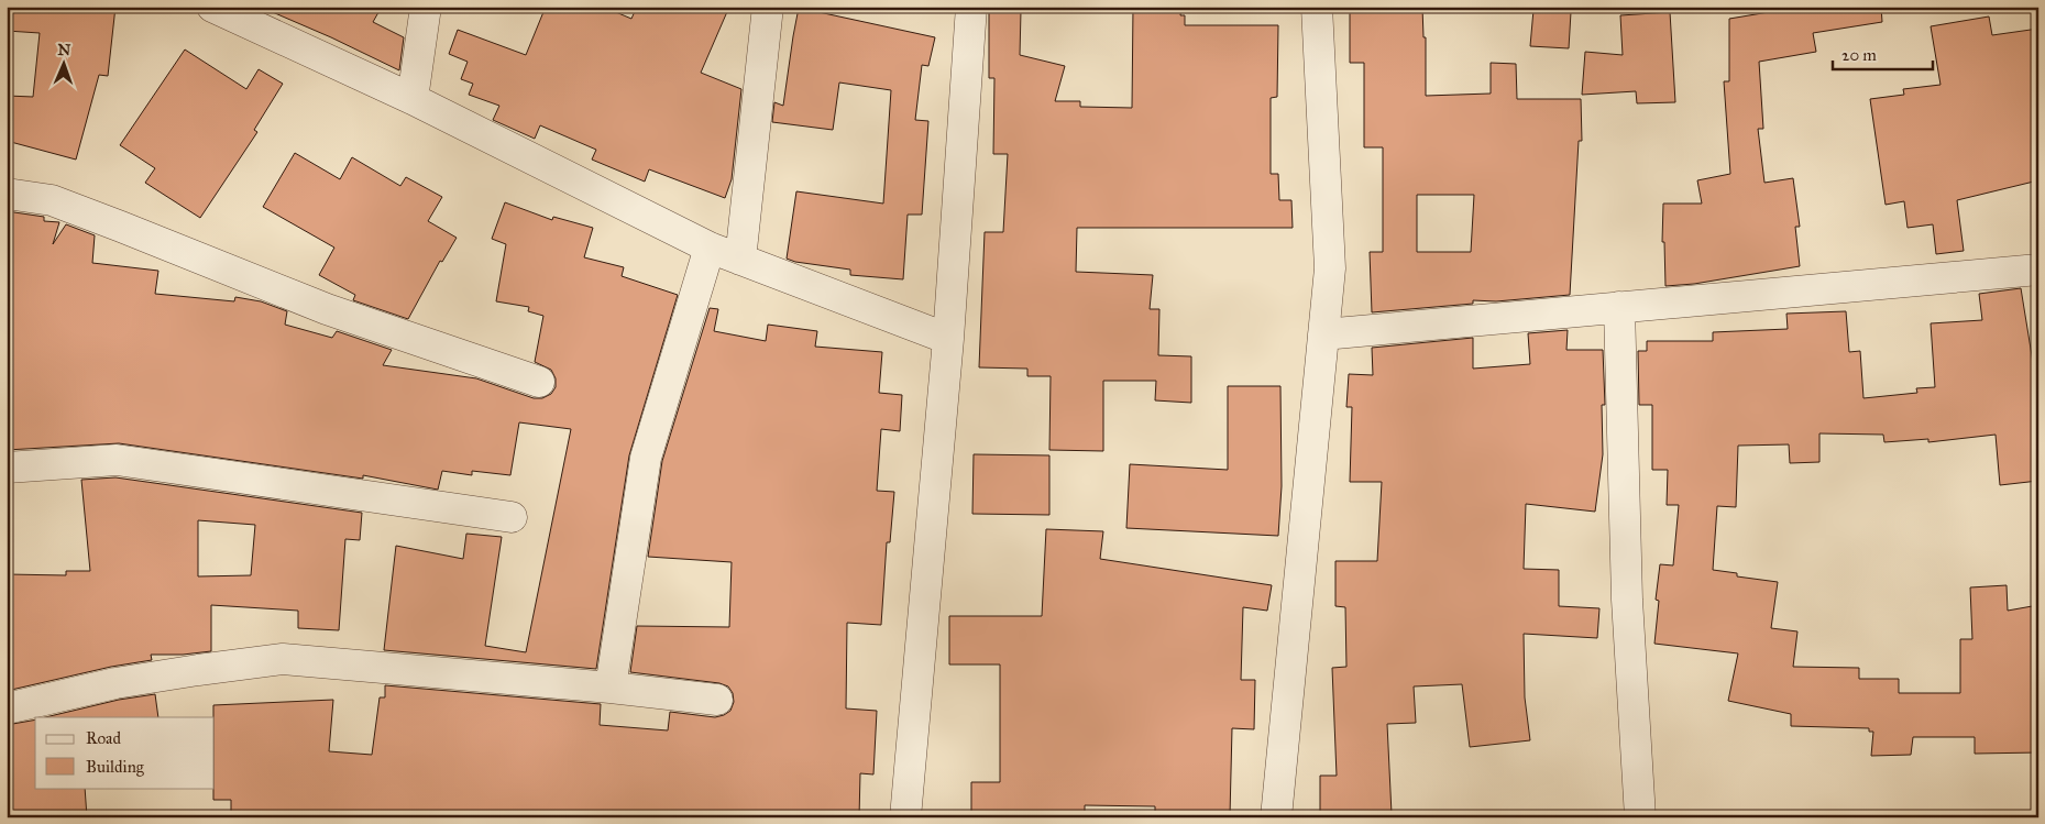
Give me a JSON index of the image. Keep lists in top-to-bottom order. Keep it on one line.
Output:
{"legend":["Road","Building"],"scale_bar":"20 m","north":"top"}
